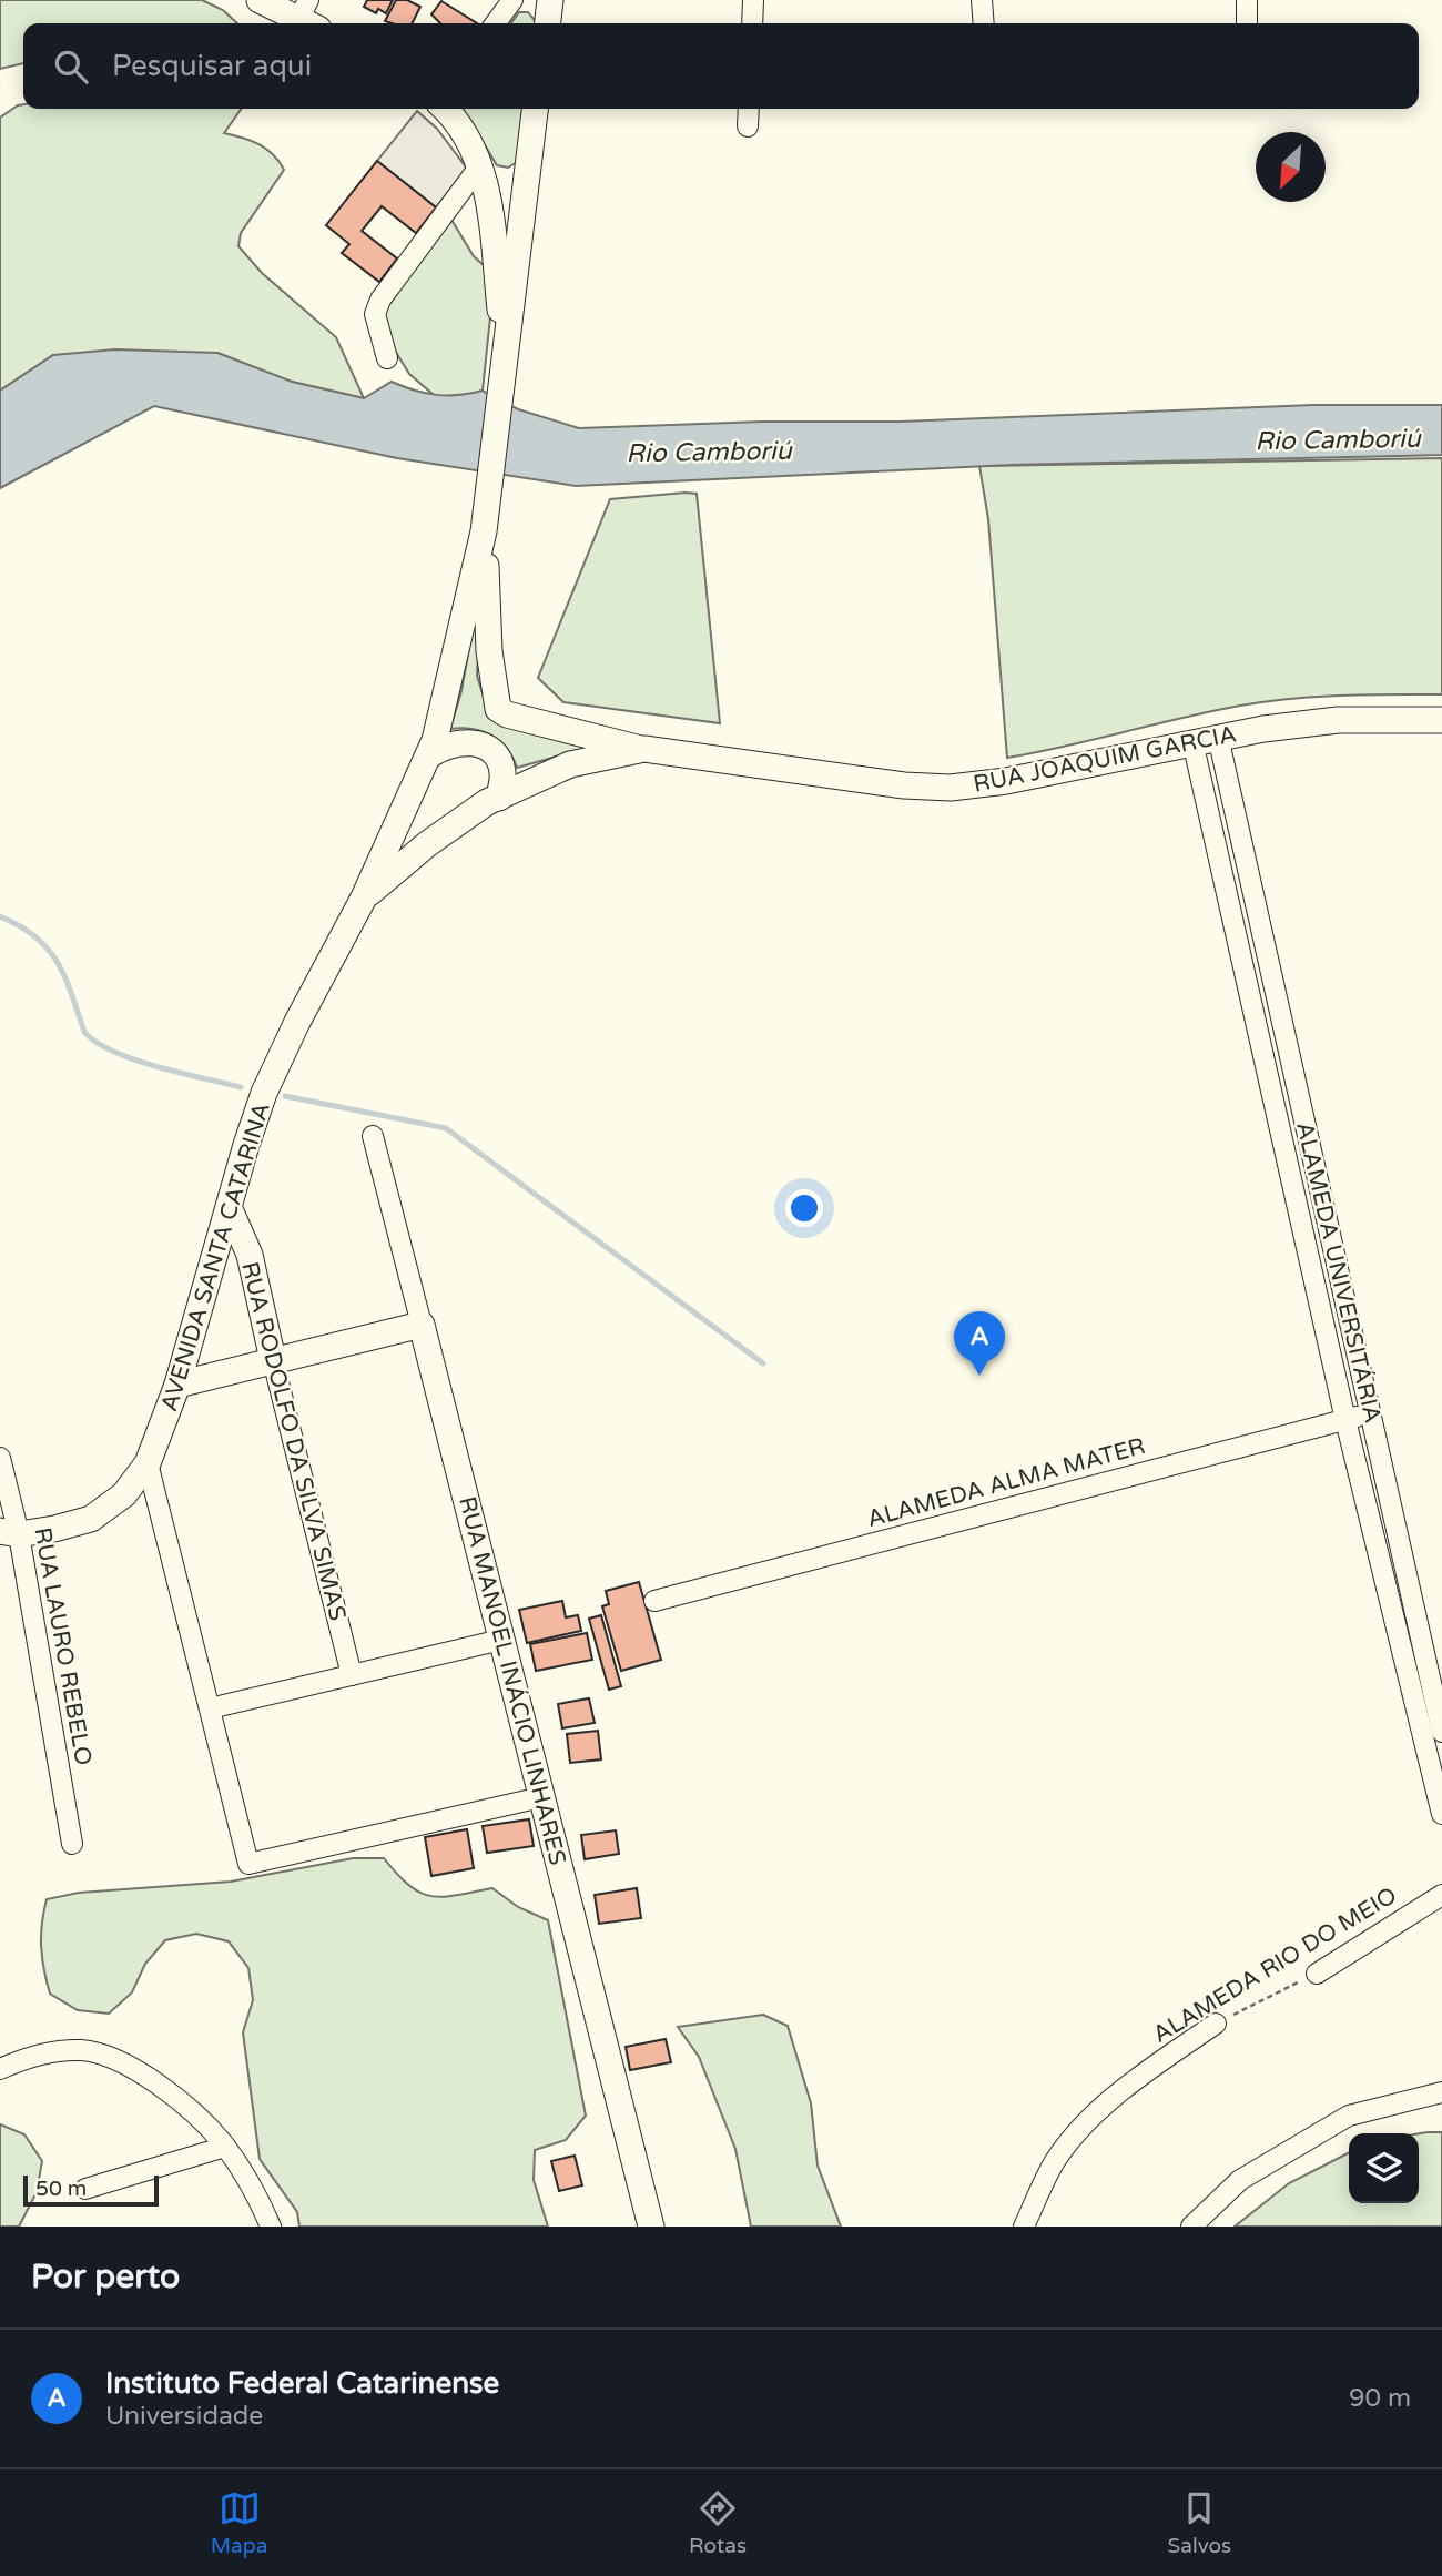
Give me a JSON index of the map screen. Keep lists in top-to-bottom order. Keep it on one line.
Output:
{"streets":{"main road":["RUA JOAQUIM GARCIA","AVENIDA SANTA CATARINA","RUA RODOLFO DA SILVA SIMAS","RUA MANOEL INÁCIO LINHARES"],"street":["ALAMEDA UNIVERSITÁRIA","ALAMEDA ALMA MATER","RUA LAURO REBELO","ALAMEDA RIO DO MEIO"]},"crossings":[["RUA JOAQUIM GARCIA","AVENIDA SANTA CATARINA"],["RUA JOAQUIM GARCIA","ALAMEDA UNIVERSITÁRIA"],["AVENIDA SANTA CATARINA","RUA RODOLFO DA SILVA SIMAS"],["AVENIDA SANTA CATARINA","RUA LAURO REBELO"],["ALAMEDA UNIVERSITÁRIA","ALAMEDA ALMA MATER"]],"water":["Rio Camboriú"],"scale_bar":"50 m","north":"bottom left","page":{"search":"Pesquisar aqui","pins":"A","scale":"50 m","heading":"Por perto","list":[{"mark":"A","name":"Instituto Federal Catarinense","note":"Universidade","value":"90 m"}],"nav":["Mapa","Rotas","Salvos"]}}
